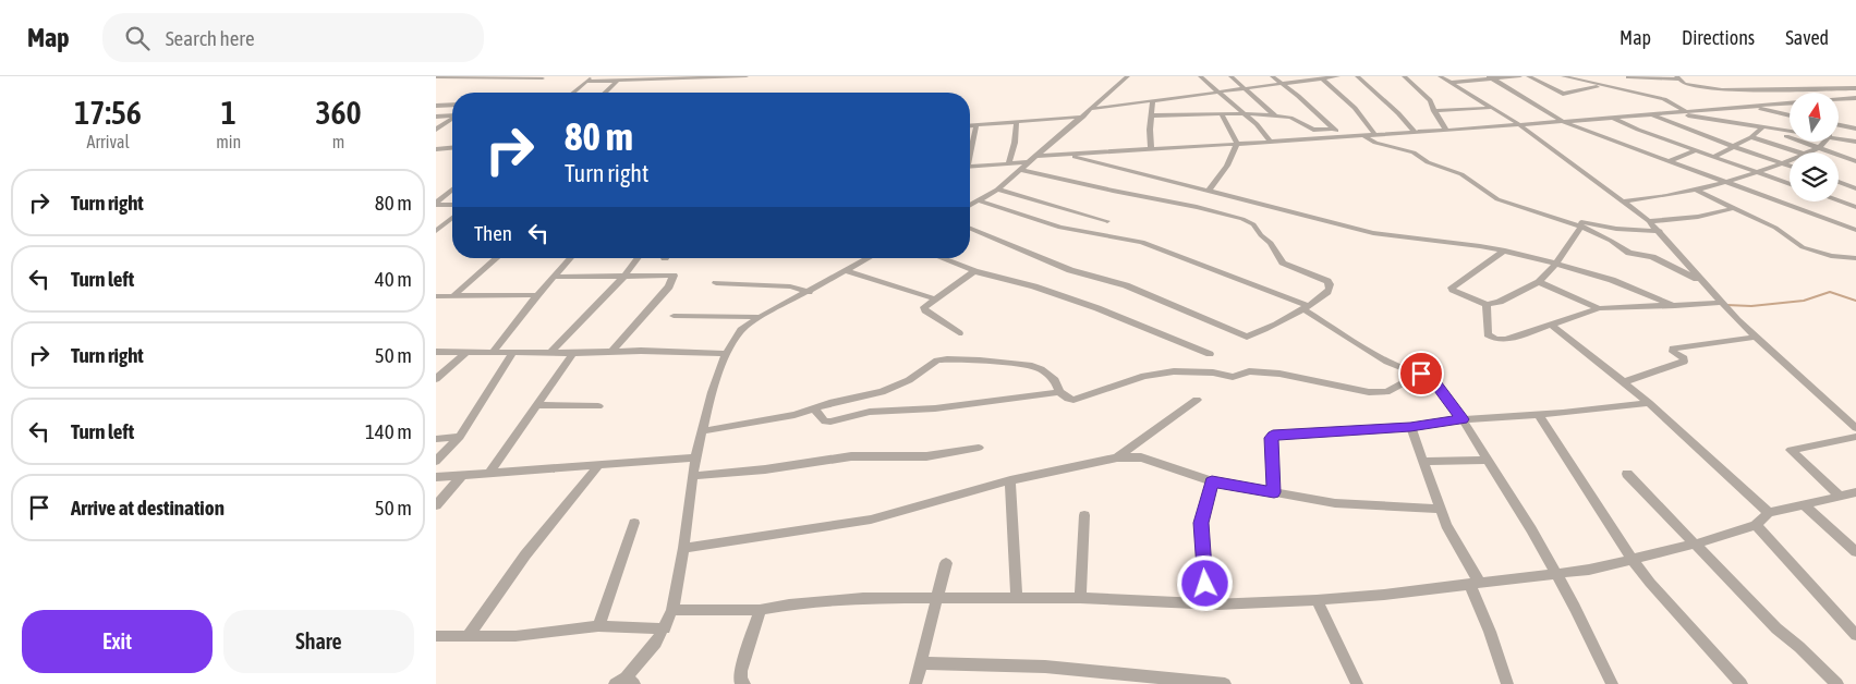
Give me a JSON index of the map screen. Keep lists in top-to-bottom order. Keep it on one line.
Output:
{"north":"top","page":{"header":"Map","search":"Search here","nav":["Map","Directions","Saved"],"eta":["17:56","Arrival","1","min","360","m"],"turn":["80 m","Turn right"],"list":[{"name":"Turn right","value":"80 m"},{"name":"Turn left","value":"40 m"},{"name":"Turn right","value":"50 m"},{"name":"Turn left","value":"140 m"},{"name":"Arrive at destination","value":"50 m"}],"then":"Then","buttons":["Exit","Share"]}}
